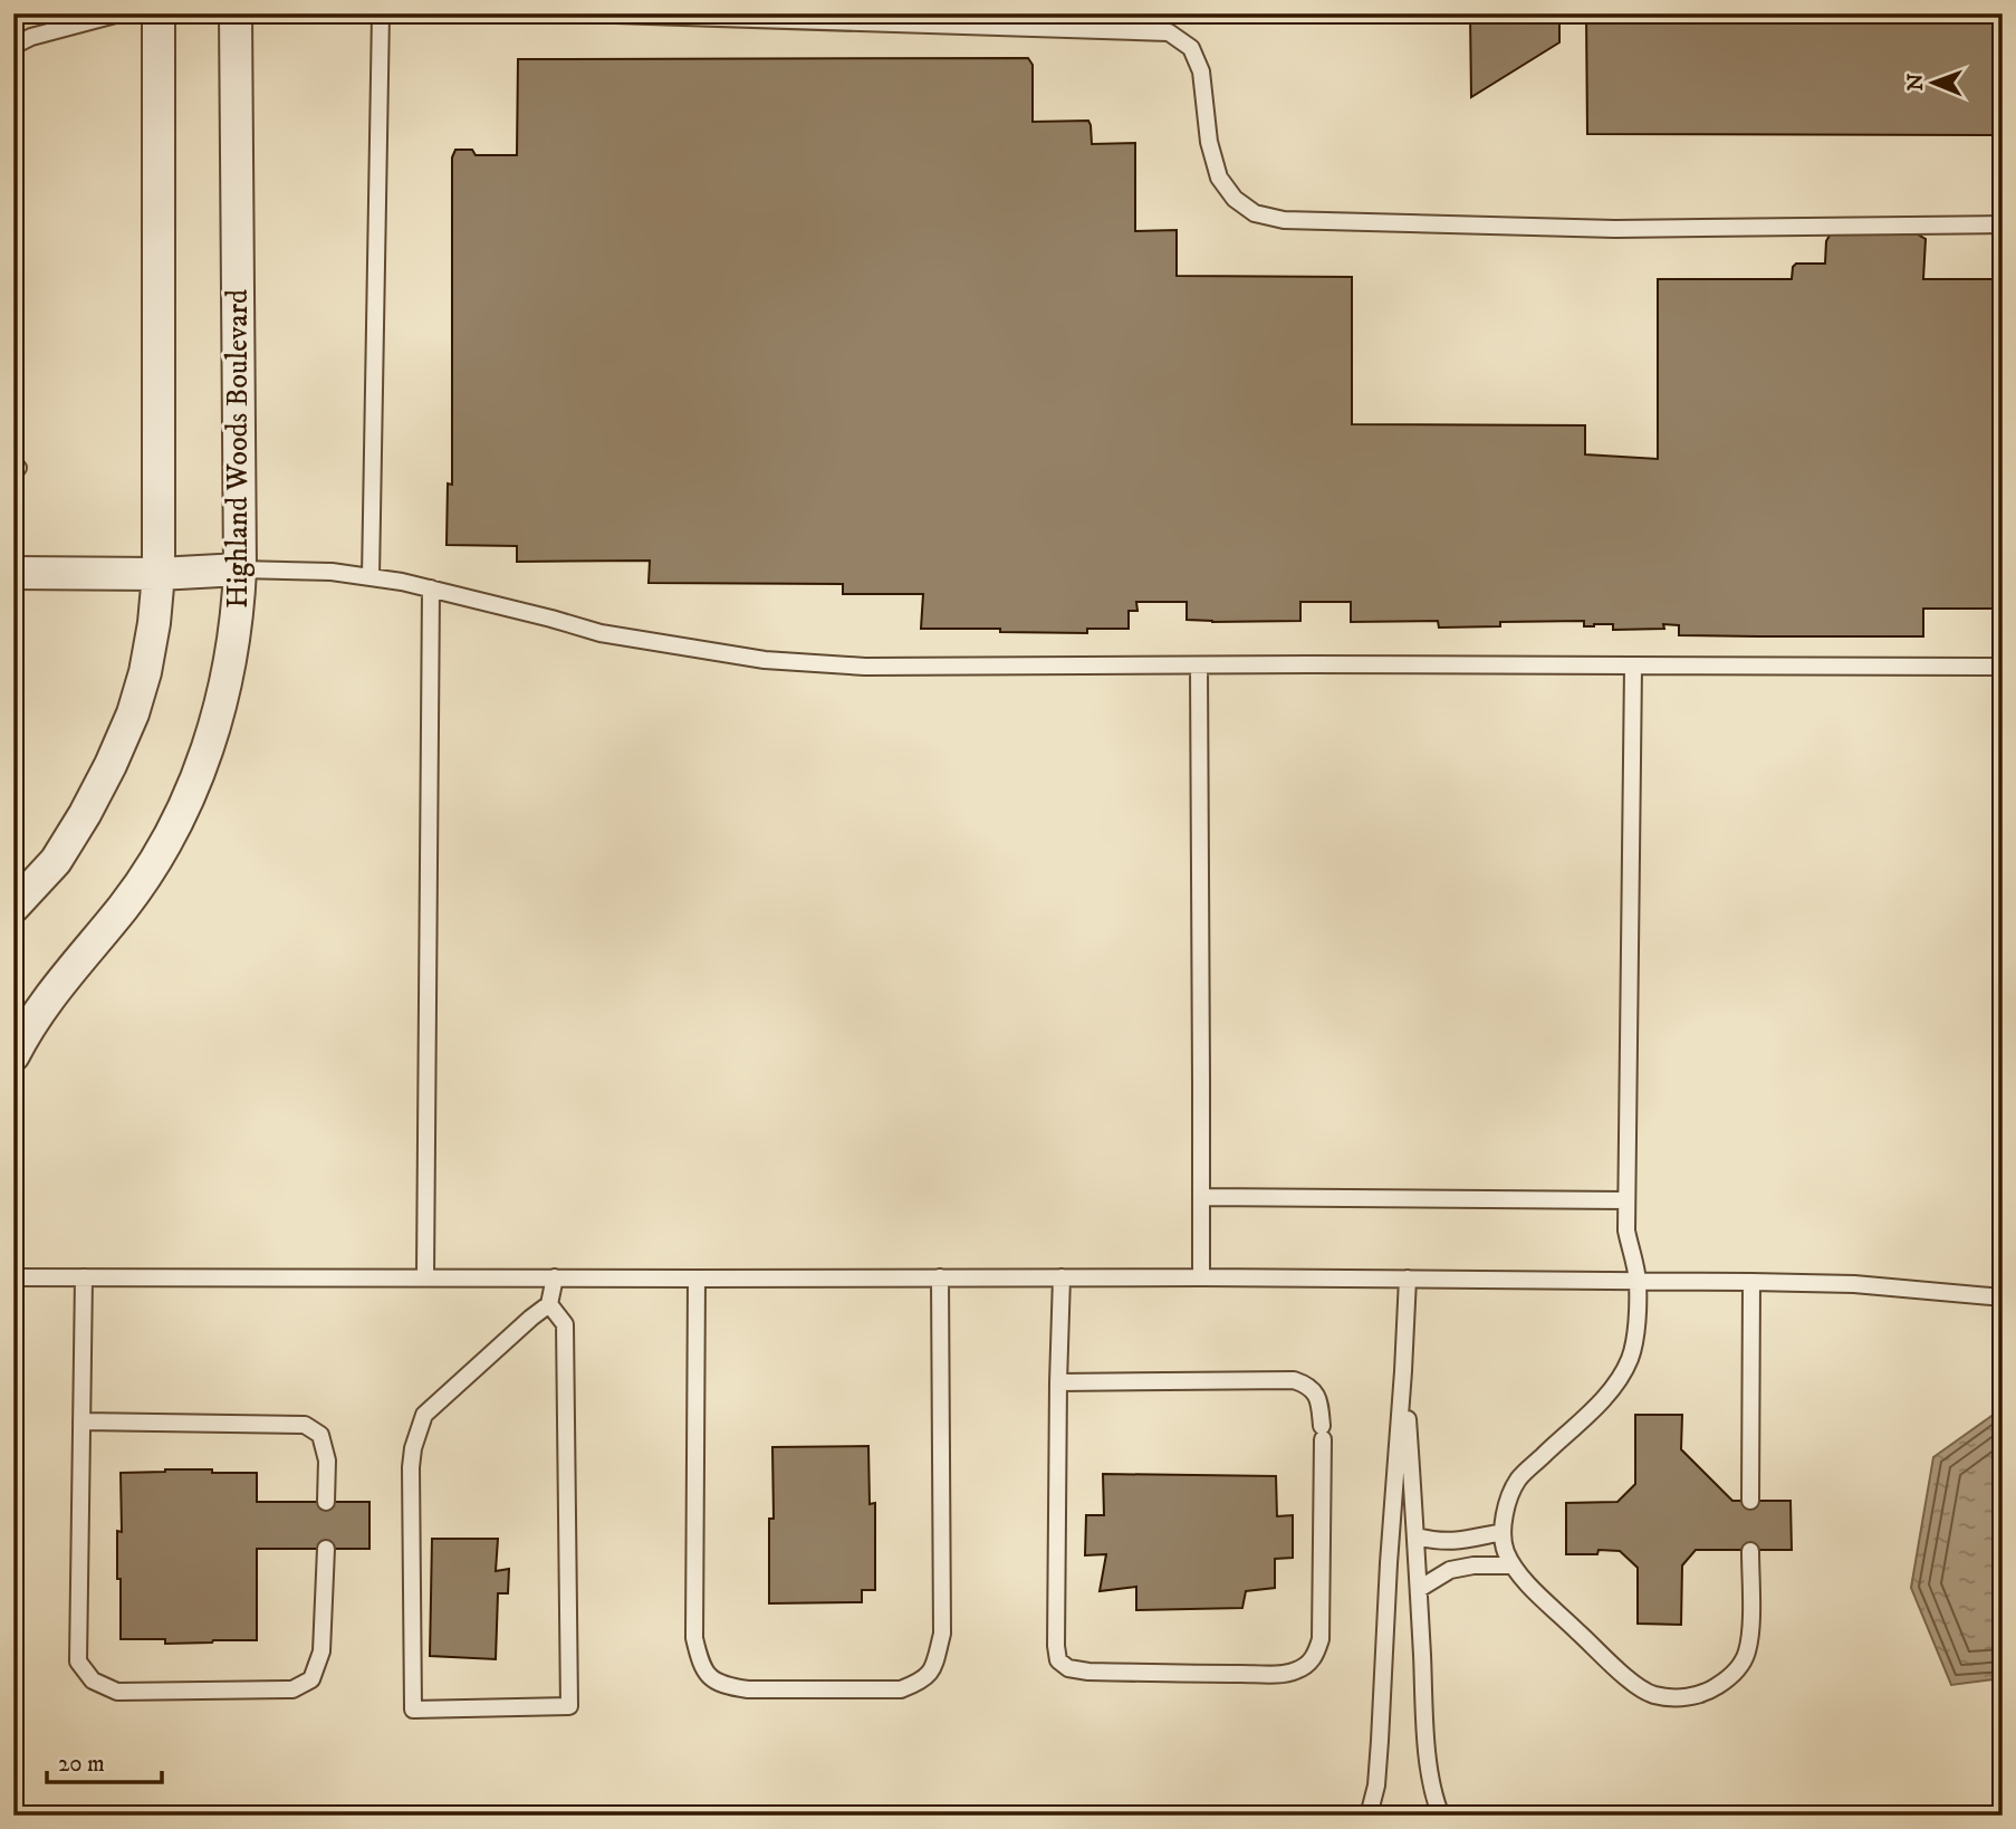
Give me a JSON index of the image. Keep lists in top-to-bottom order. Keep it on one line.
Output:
{"streets":{"street":["Highland Woods Boulevard"]},"scale_bar":"20 m","north":"left"}
